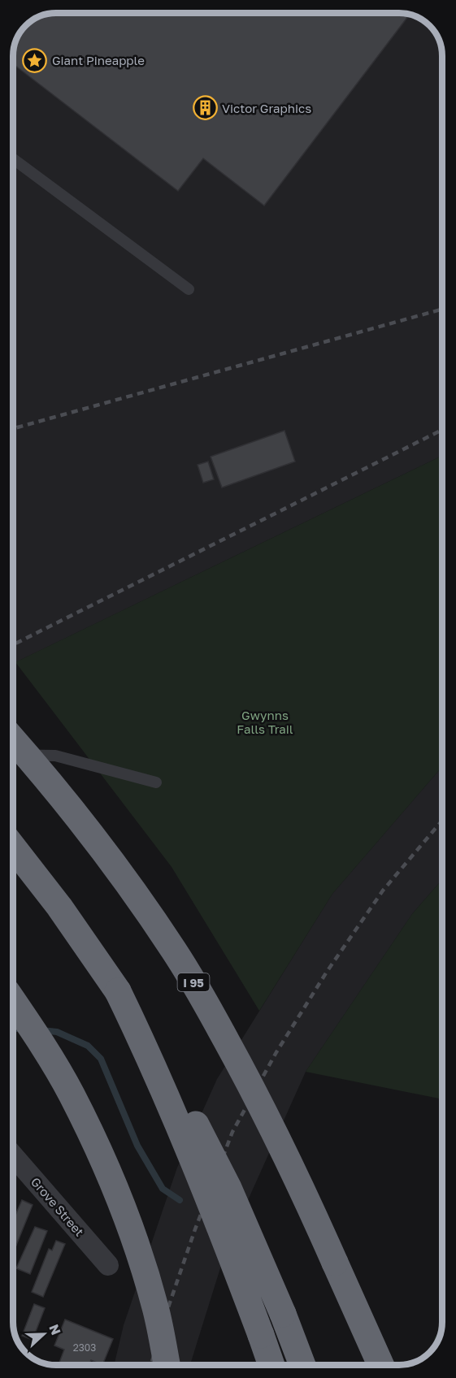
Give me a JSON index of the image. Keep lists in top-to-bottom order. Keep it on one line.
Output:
{"streets":{"highway":["I 95"],"street":["Grove Street"]},"parks":["Gwynns Falls Trail"],"places":{"place":["Giant Pineapple"],"building":["Victor Graphics"]},"house_numbers":["2303"],"north":"right"}
